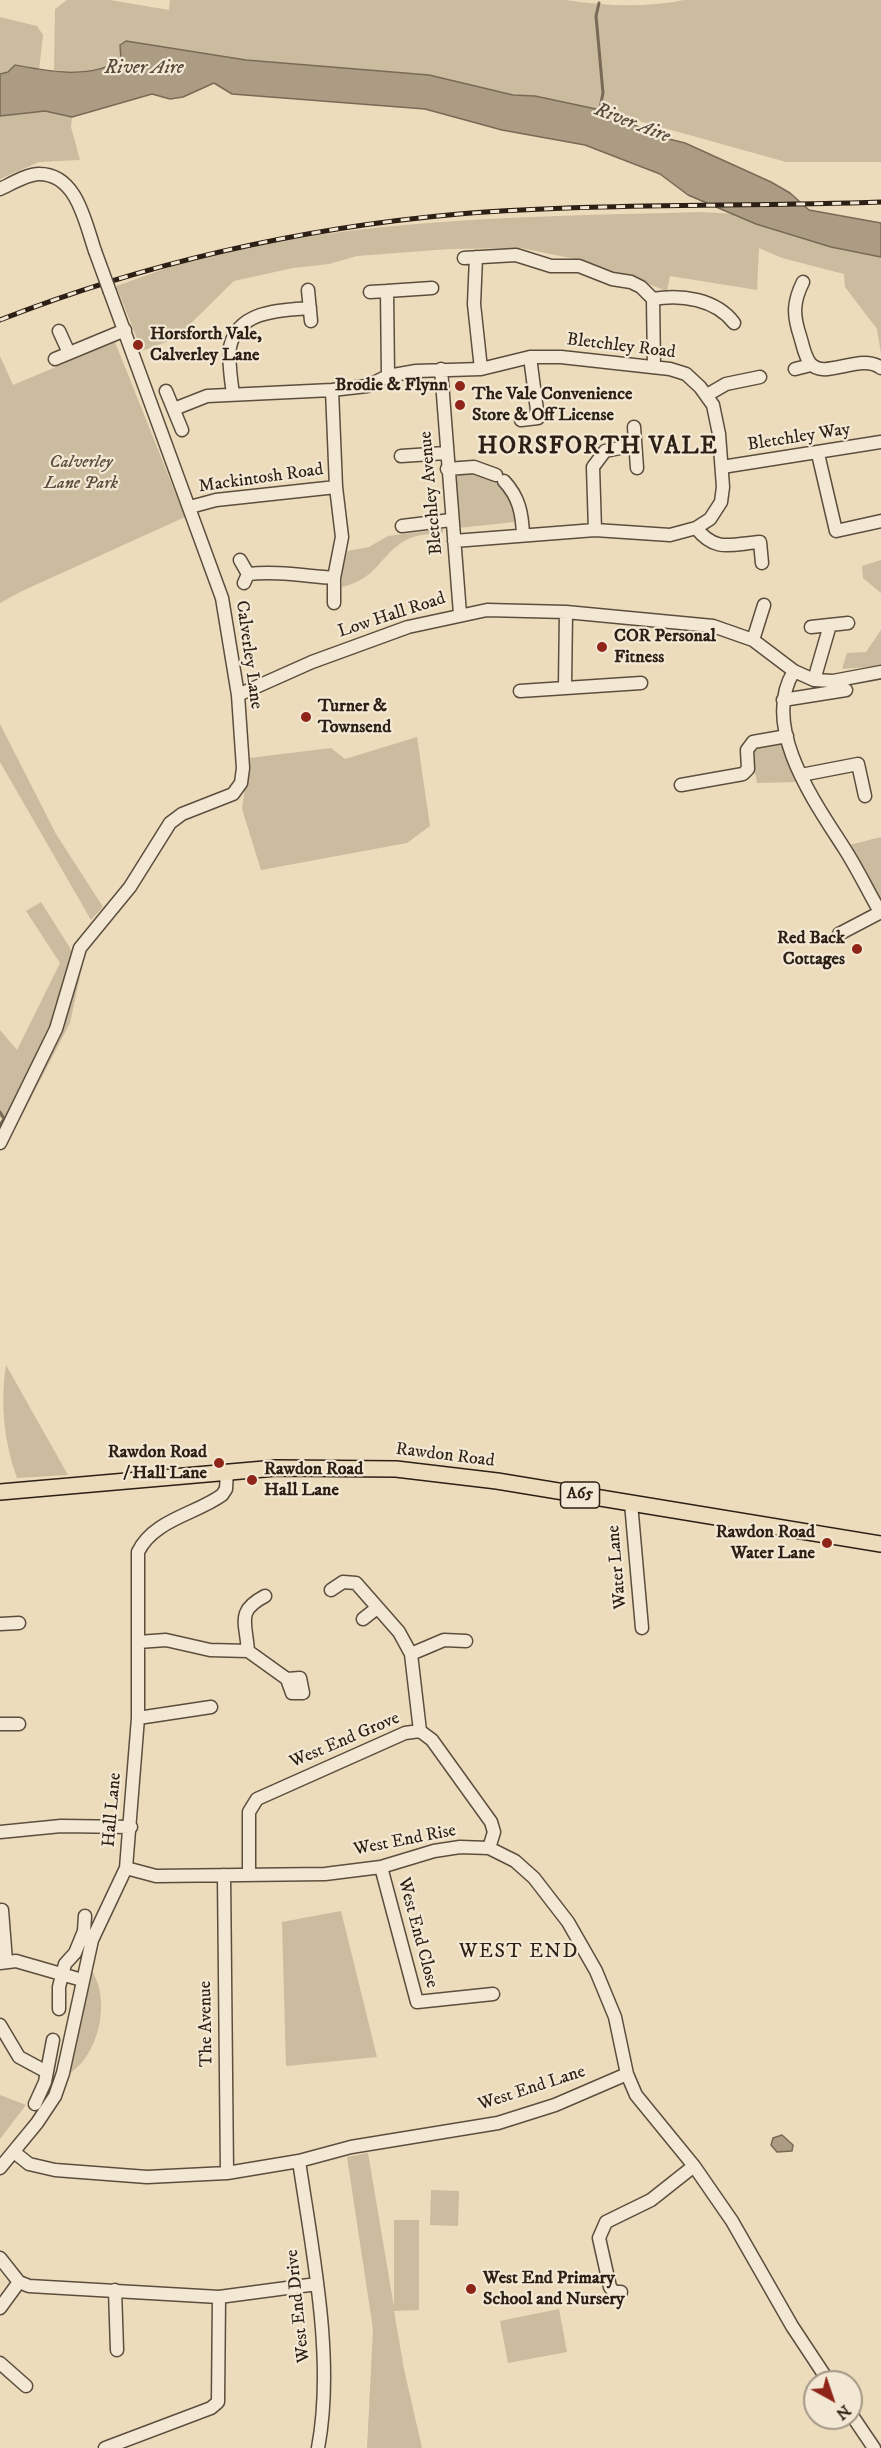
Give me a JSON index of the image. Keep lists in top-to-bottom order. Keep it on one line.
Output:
{"streets":{"main road":["Rawdon Road","A65"],"street":["Bletchley Road","Bletchley Way","Mackintosh Road","Bletchley Avenue","Low Hall Road","Calverley Lane","Water Lane","West End Grove","Hall Lane","West End Rise","West End Close","The Avenue","West End Lane","West End Drive"]},"crossings":[["Bletchley Road","Bletchley Way"],["Bletchley Road","Bletchley Avenue"],["Mackintosh Road","Calverley Lane"],["Bletchley Avenue","Low Hall Road"],["Low Hall Road","Calverley Lane"],["Rawdon Road","Water Lane"],["Rawdon Road","Hall Lane"],["West End Grove","West End Rise"],["Hall Lane","West End Rise"],["Hall Lane","West End Lane"],["West End Rise","West End Close"],["West End Rise","The Avenue"],["West End Rise","West End Lane"],["The Avenue","West End Lane"],["West End Lane","West End Drive"]],"districts":["HORSFORTH VALE","WEST END"],"water":["River Aire"],"parks":["Calverley Lane Park"],"places":["Horsforth Vale, Calverley Lane","Brodie & Flynn","The Vale Convenience Store & Off License","COR Personal Fitness","Turner & Townsend","Red Back Cottages","Rawdon Road / Hall Lane","Rawdon Road Hall Lane","Rawdon Road Water Lane","West End Primary School and Nursery"],"north":"bottom right"}
